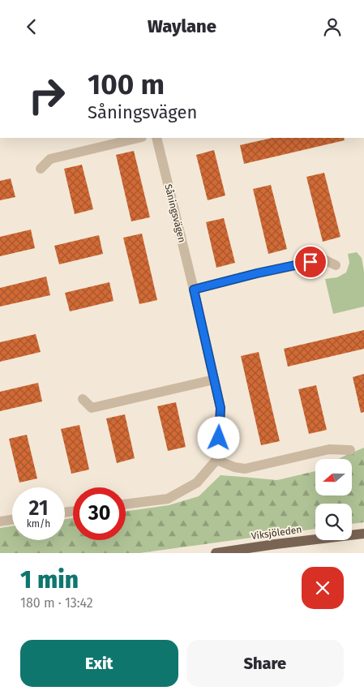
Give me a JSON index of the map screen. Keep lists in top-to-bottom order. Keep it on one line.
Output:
{"streets":{"main road":["Viksjöleden"],"street":["Såningsvägen"]},"north":"left","page":{"header":"Waylane","turn":["100 m","Såningsvägen"],"speed":"21 km/h","limit":"30","heading":["1 min","180 m · 13:42"],"buttons":["Exit","Share"]}}
